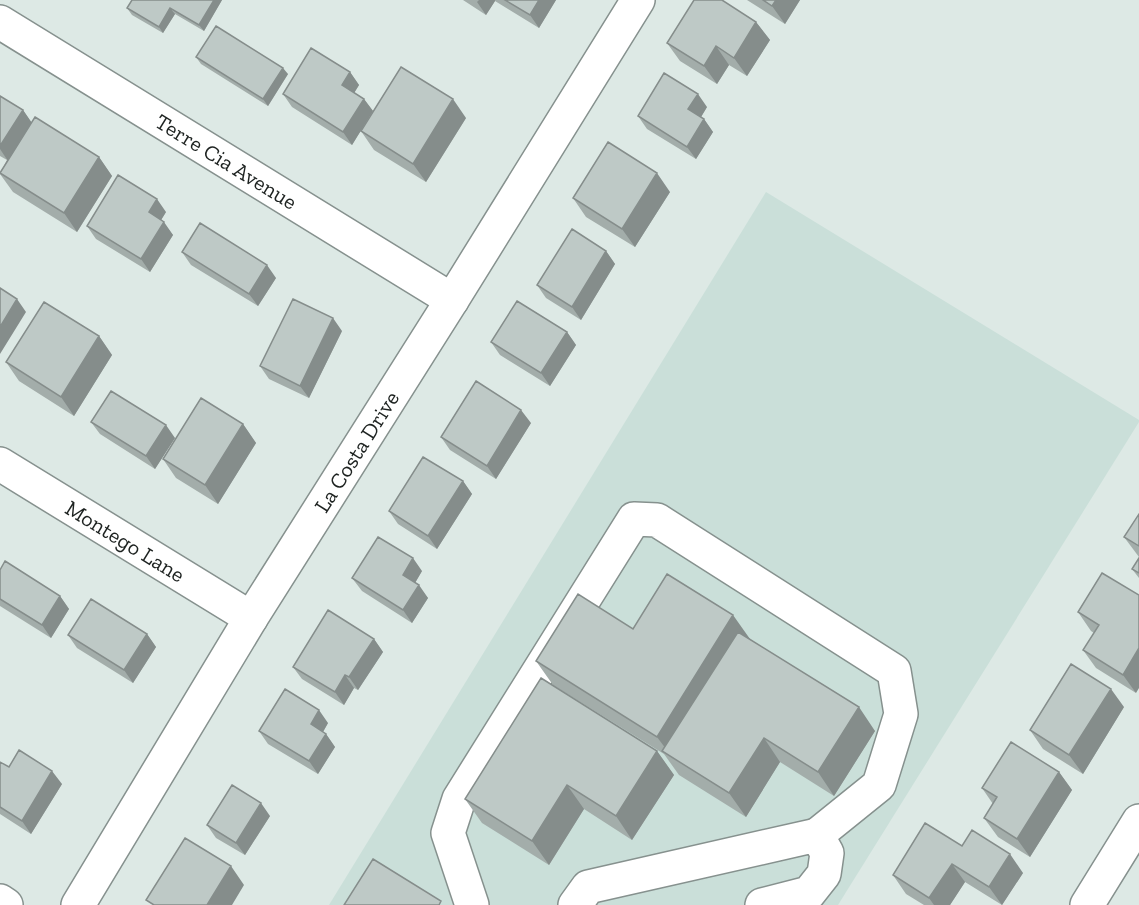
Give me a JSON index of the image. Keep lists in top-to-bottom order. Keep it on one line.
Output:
{"streets":{"street":["Terre Cia Avenue","La Costa Drive","Montego Lane"]},"crossings":[["Terre Cia Avenue","La Costa Drive"],["La Costa Drive","Montego Lane"]]}
